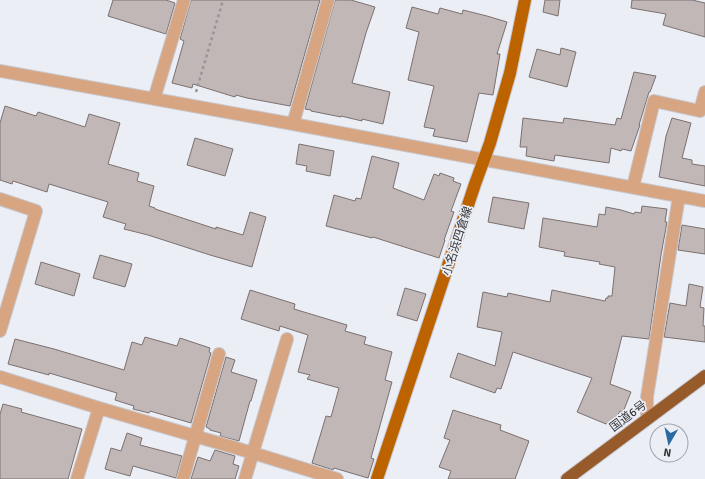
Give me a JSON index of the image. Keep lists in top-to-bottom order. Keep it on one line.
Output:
{"streets":{"highway":["国道6号"],"main road":["小名浜四倉線"]},"north":"bottom"}
